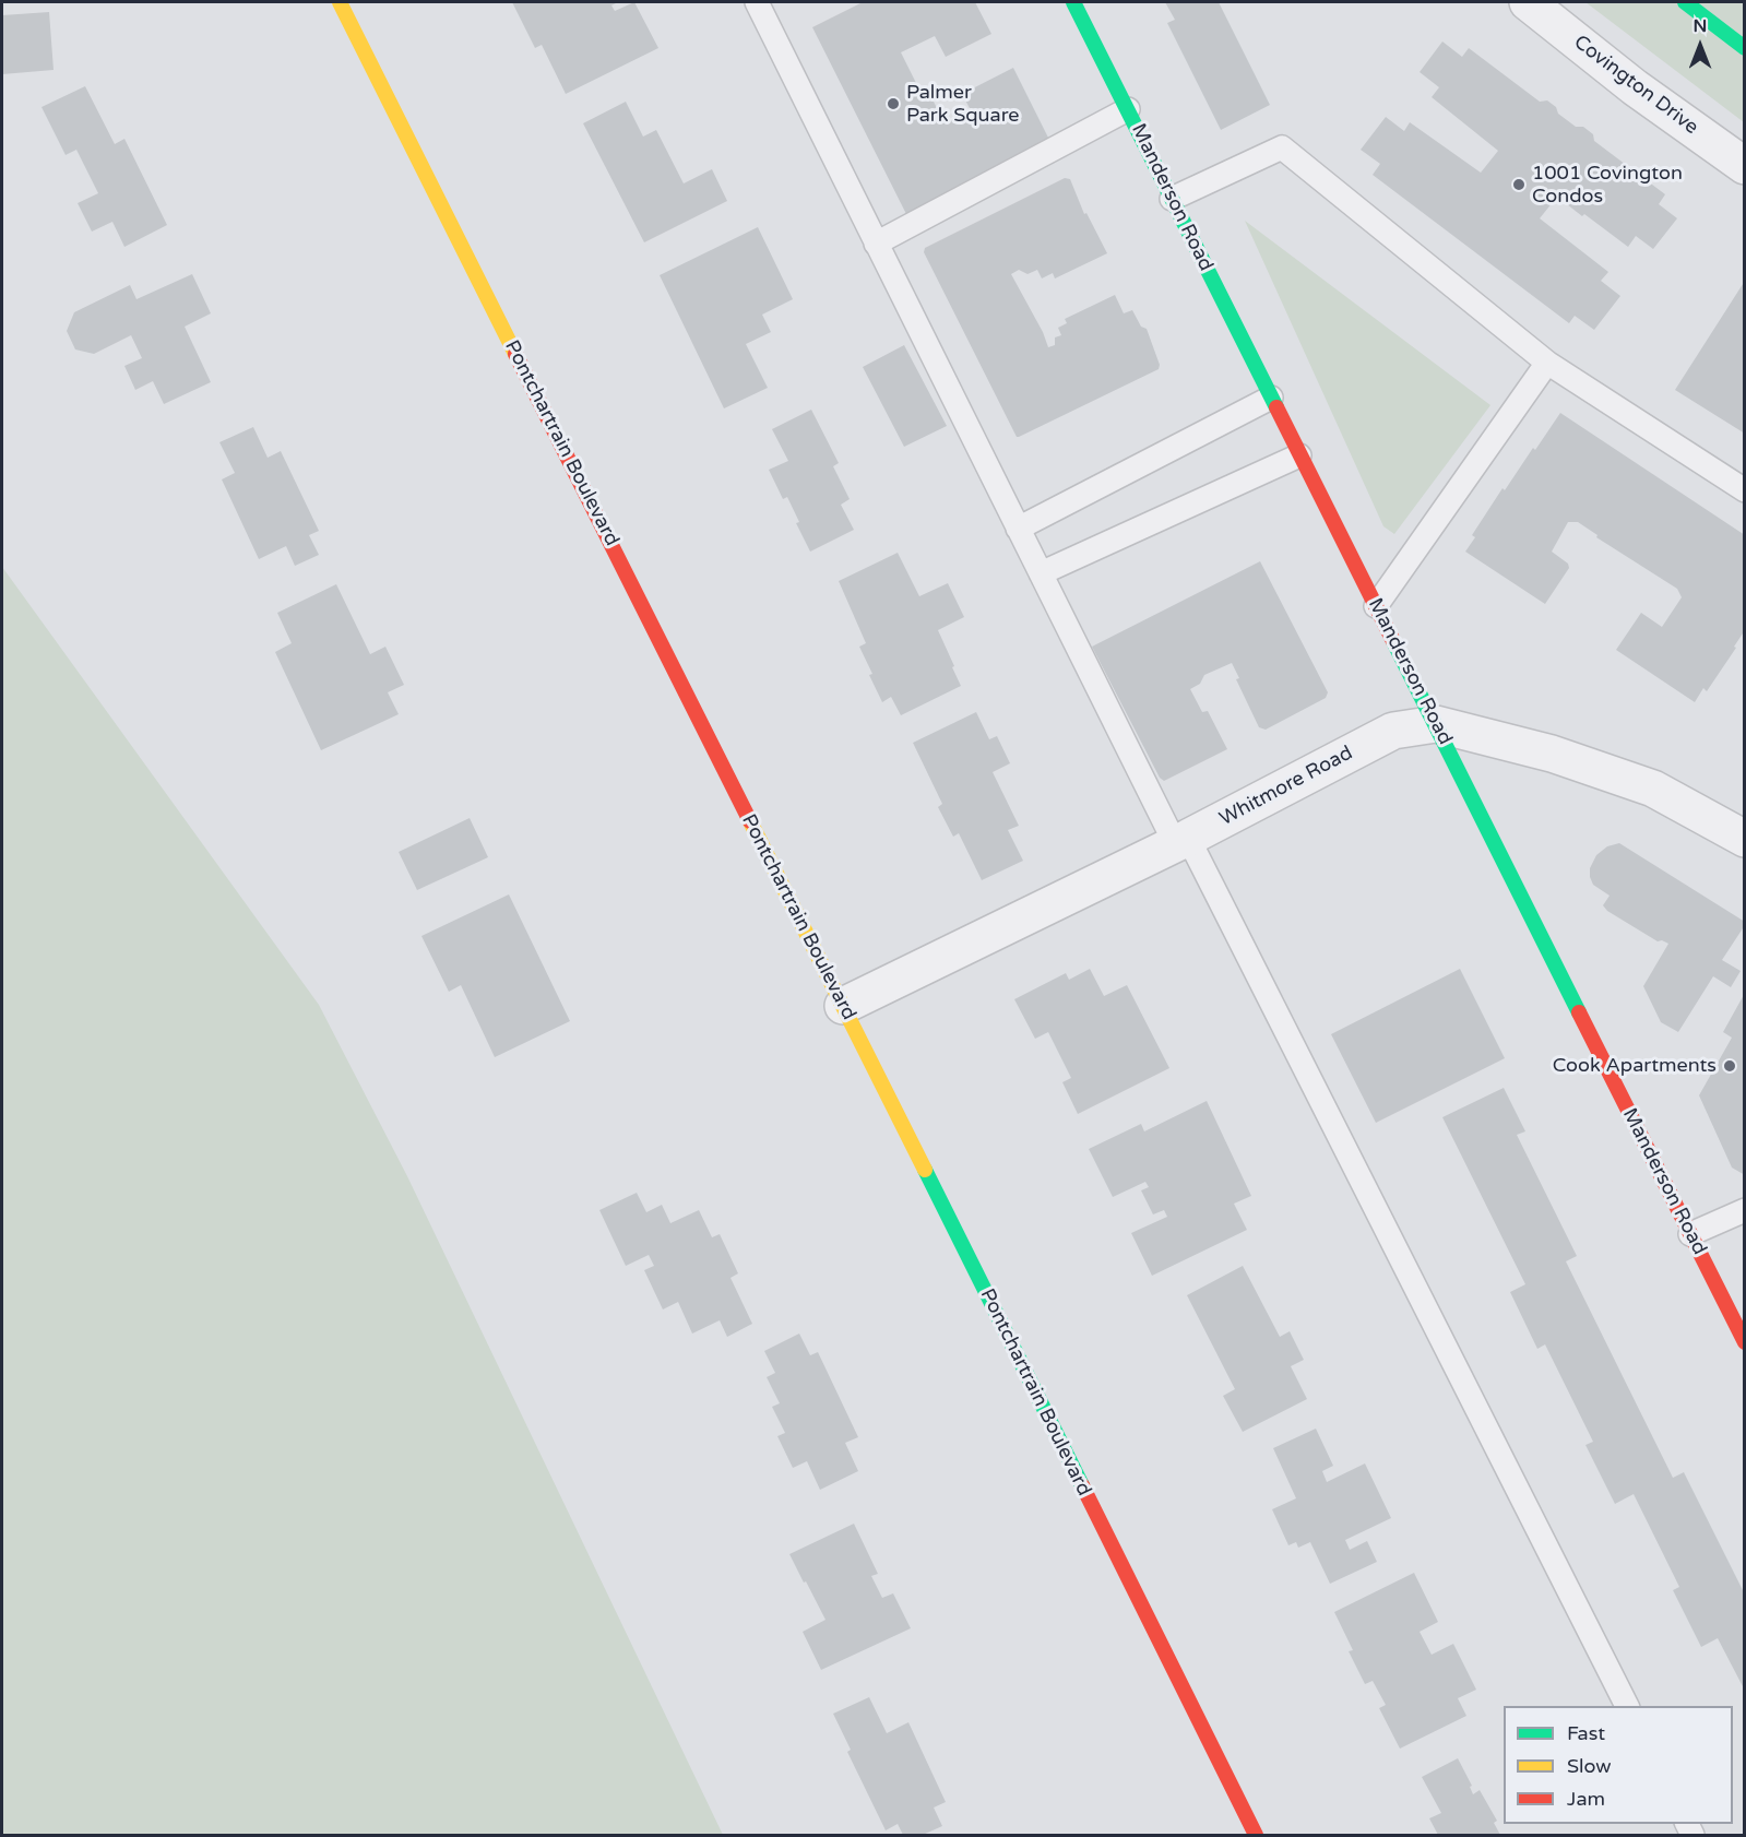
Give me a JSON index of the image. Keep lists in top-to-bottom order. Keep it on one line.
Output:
{"streets":{"street":["Covington Drive","Manderson Road","Pontchartrain Boulevard","Whitmore Road"]},"crossings":[["Manderson Road","Whitmore Road"],["Pontchartrain Boulevard","Whitmore Road"]],"places":["Palmer Park Square","1001 Covington Condos","Cook Apartments"],"legend":["Fast","Slow","Jam"],"north":"top"}
